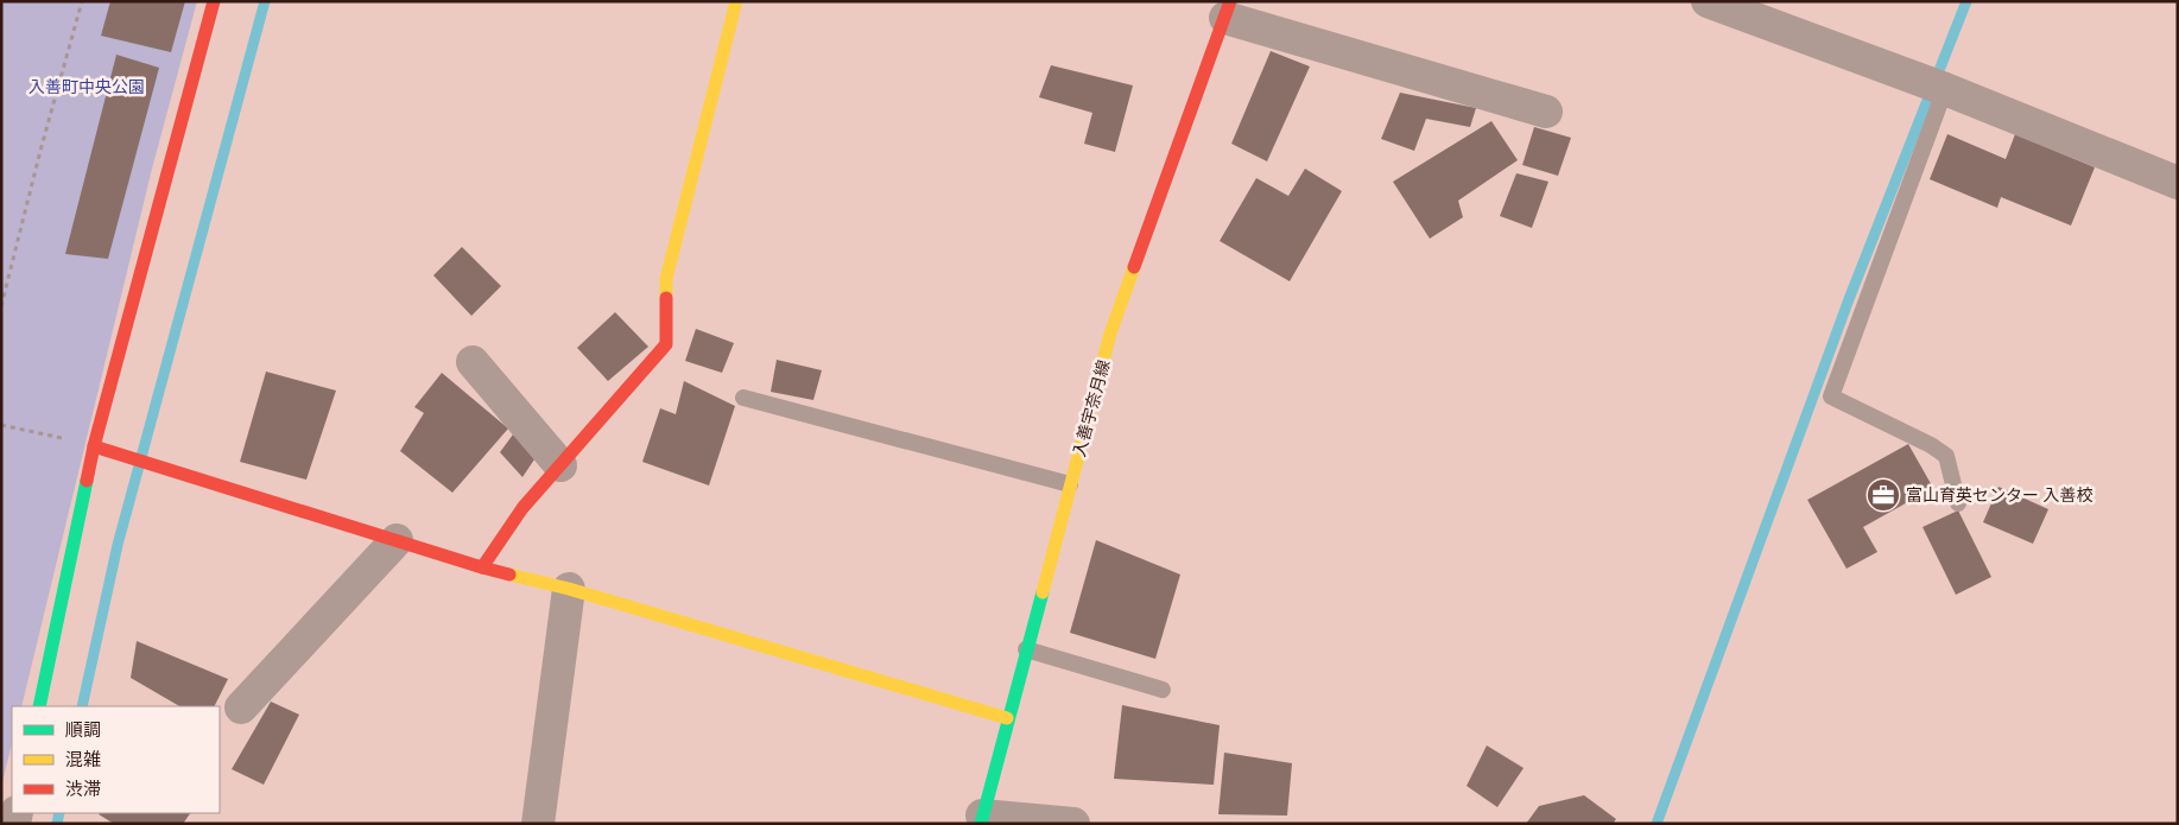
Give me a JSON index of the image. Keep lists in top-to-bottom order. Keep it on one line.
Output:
{"streets":{"street":["入善宇奈月線"]},"parks":["入善町中央公園"],"places":{"office":["富山育英センター 入善校"]},"legend":["順調","混雑","渋滞"]}
